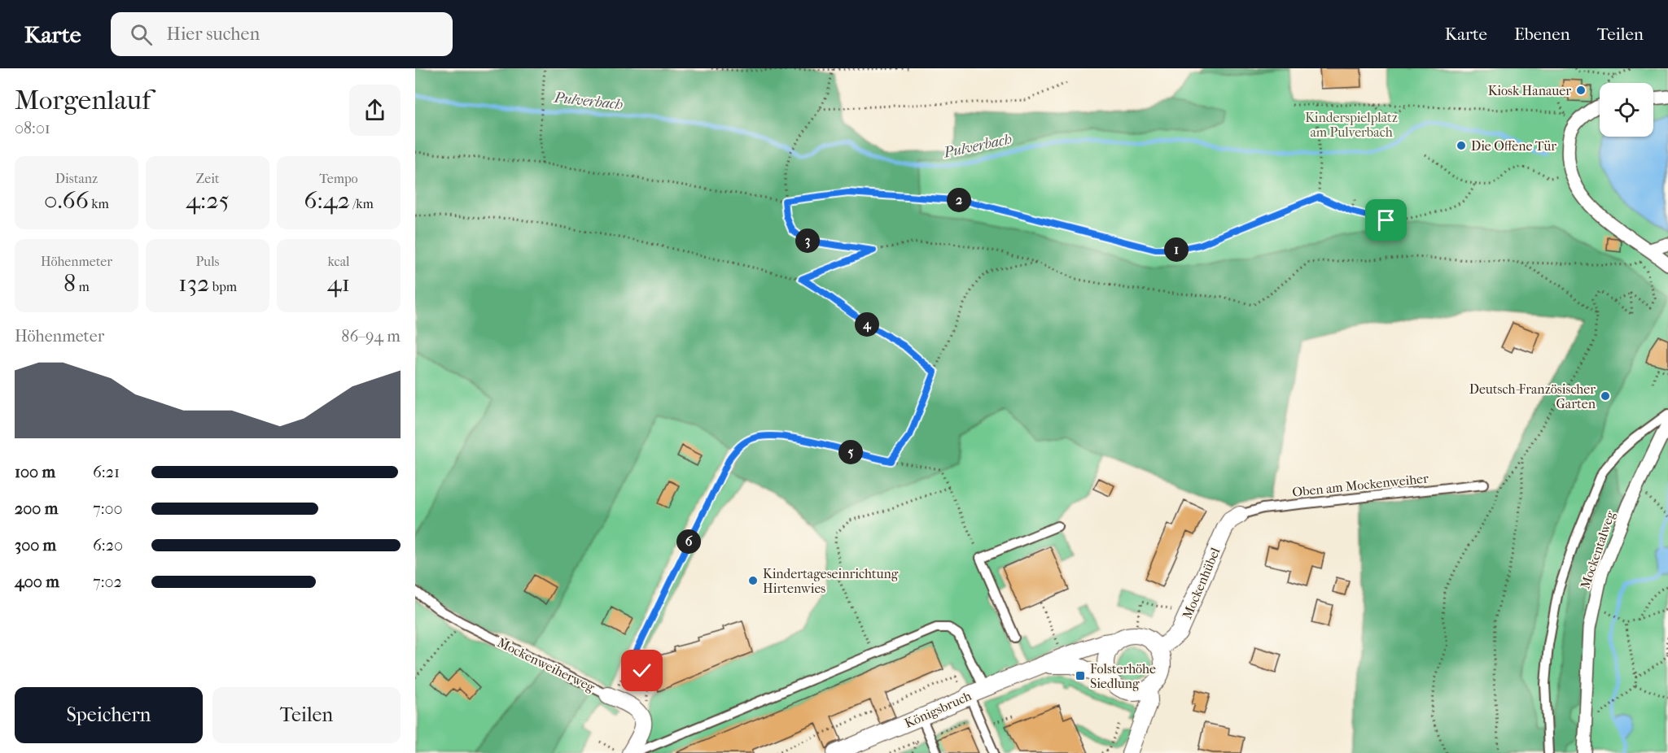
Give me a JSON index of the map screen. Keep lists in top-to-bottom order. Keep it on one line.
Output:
{"streets":{"street":["Mockentalweg","Mockenhübel","Mockenweiherweg","Königsbruch"],"lane":["Oben am Mockenweiher"]},"crossings":[["Oben am Mockenweiher","Mockenhübel"],["Mockenhübel","Königsbruch"]],"water":["Pulverbach"],"parks":["Kinderspielplatz am Pulverbach"],"places":{"other":["Kiosk Hanauer","Die Offene Tür","Deutsch-Französischer Garten","Kindertageseinrichtung Hirtenwies"],"transit":["Folsterhöhe Siedlung"]},"page":{"header":"Karte","search":"Hier suchen","nav":["Karte","Ebenen","Teilen"],"heading":["Morgenlauf","08:01"],"stats":[["Distanz","0.66 km"],["Zeit","4:25"],["Tempo","6:42 /km"],["Höhenmeter","8 m"],["Puls","132 bpm"],["kcal","41"]],"pins":["2","3","1","4","5","6"],"chart":["Höhenmeter","86–94 m"],"list":[{"name":"100 m","note":"6:21"},{"name":"200 m","note":"7:00"},{"name":"300 m","note":"6:20"},{"name":"400 m","note":"7:02"}],"buttons":["Speichern","Teilen"]}}
